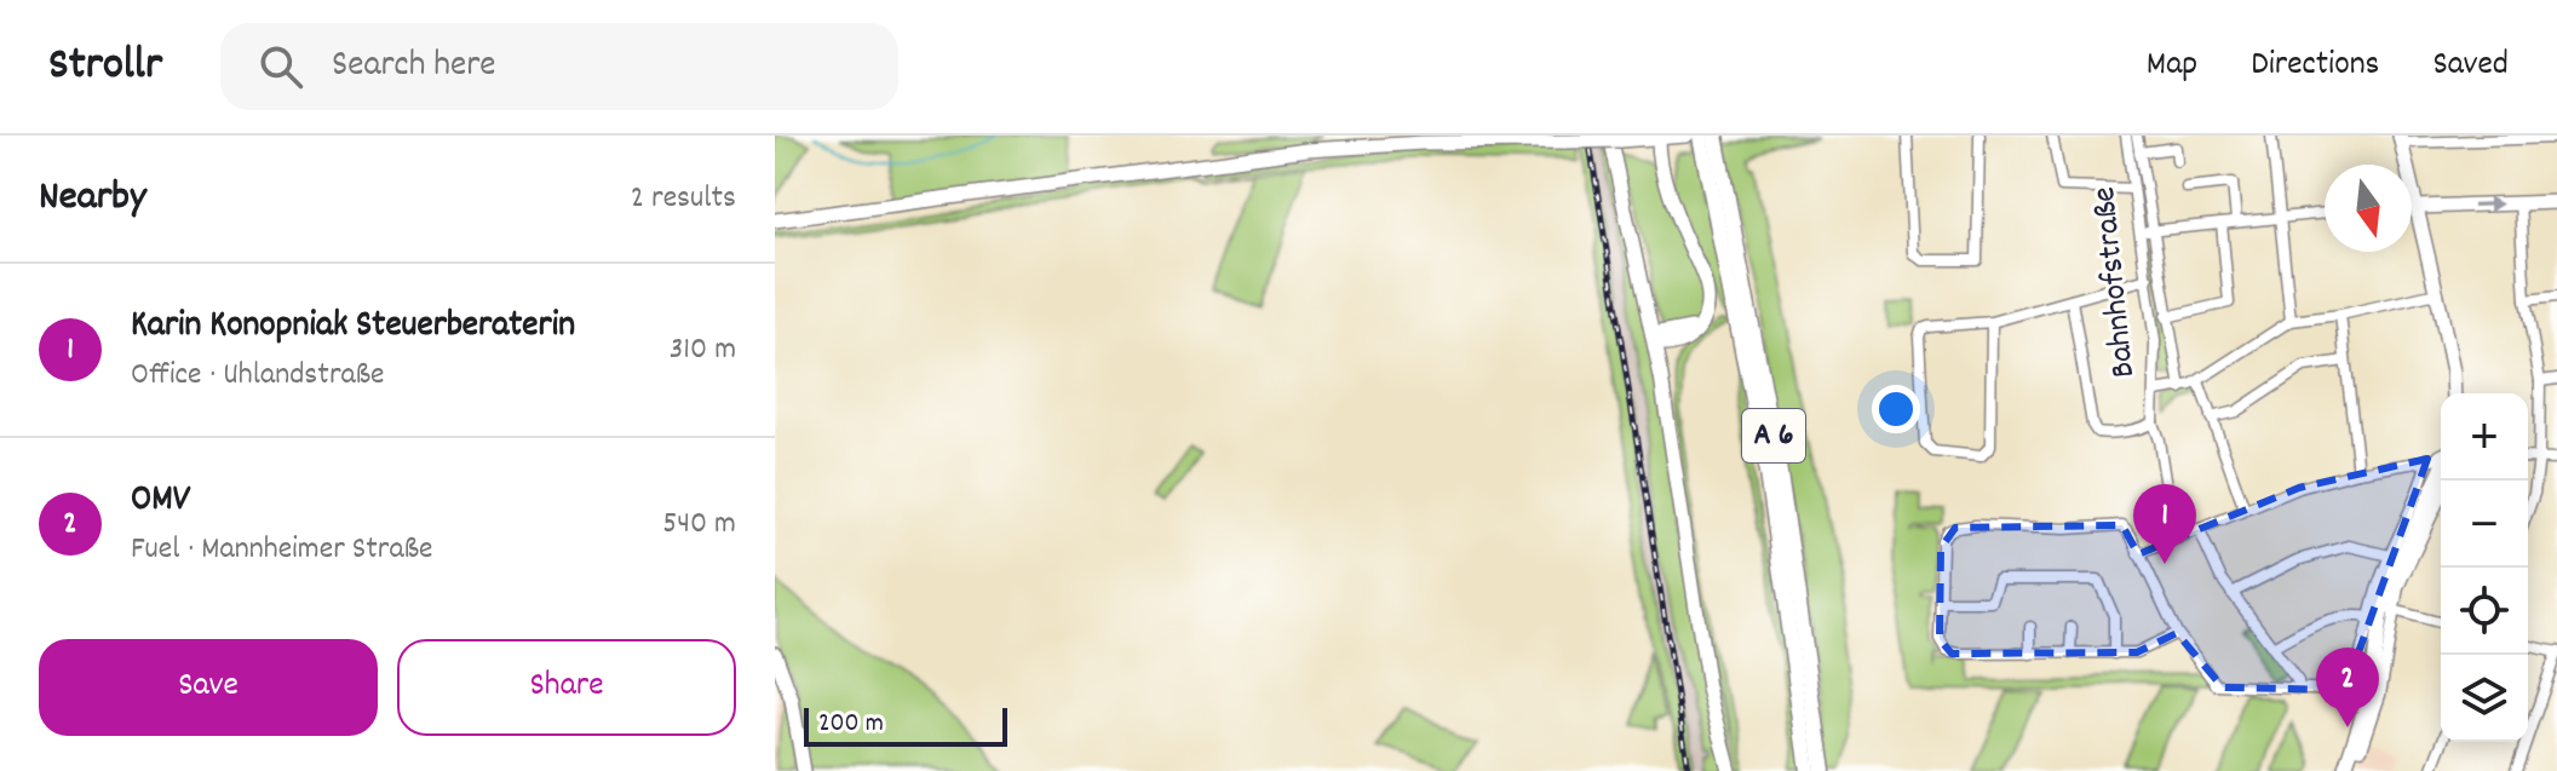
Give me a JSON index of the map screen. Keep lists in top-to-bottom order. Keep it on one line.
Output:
{"streets":{"highway":["A 6"],"street":["Bahnhofstraße"]},"scale_bar":"200 m","north":"bottom","page":{"header":"Strollr","search":"Search here","nav":["Map","Directions","Saved"],"heading":["Nearby","2 results"],"list":[{"mark":"1","name":"Karin Konopniak Steuerberaterin","note":"Office · Uhlandstraße","value":"310 m"},{"mark":"2","name":"OMV","note":"Fuel · Mannheimer Straße","value":"540 m"}],"map_buttons":["+","−"],"pins":["1","2"],"buttons":["Save","Share"],"scale":"200 m"}}
